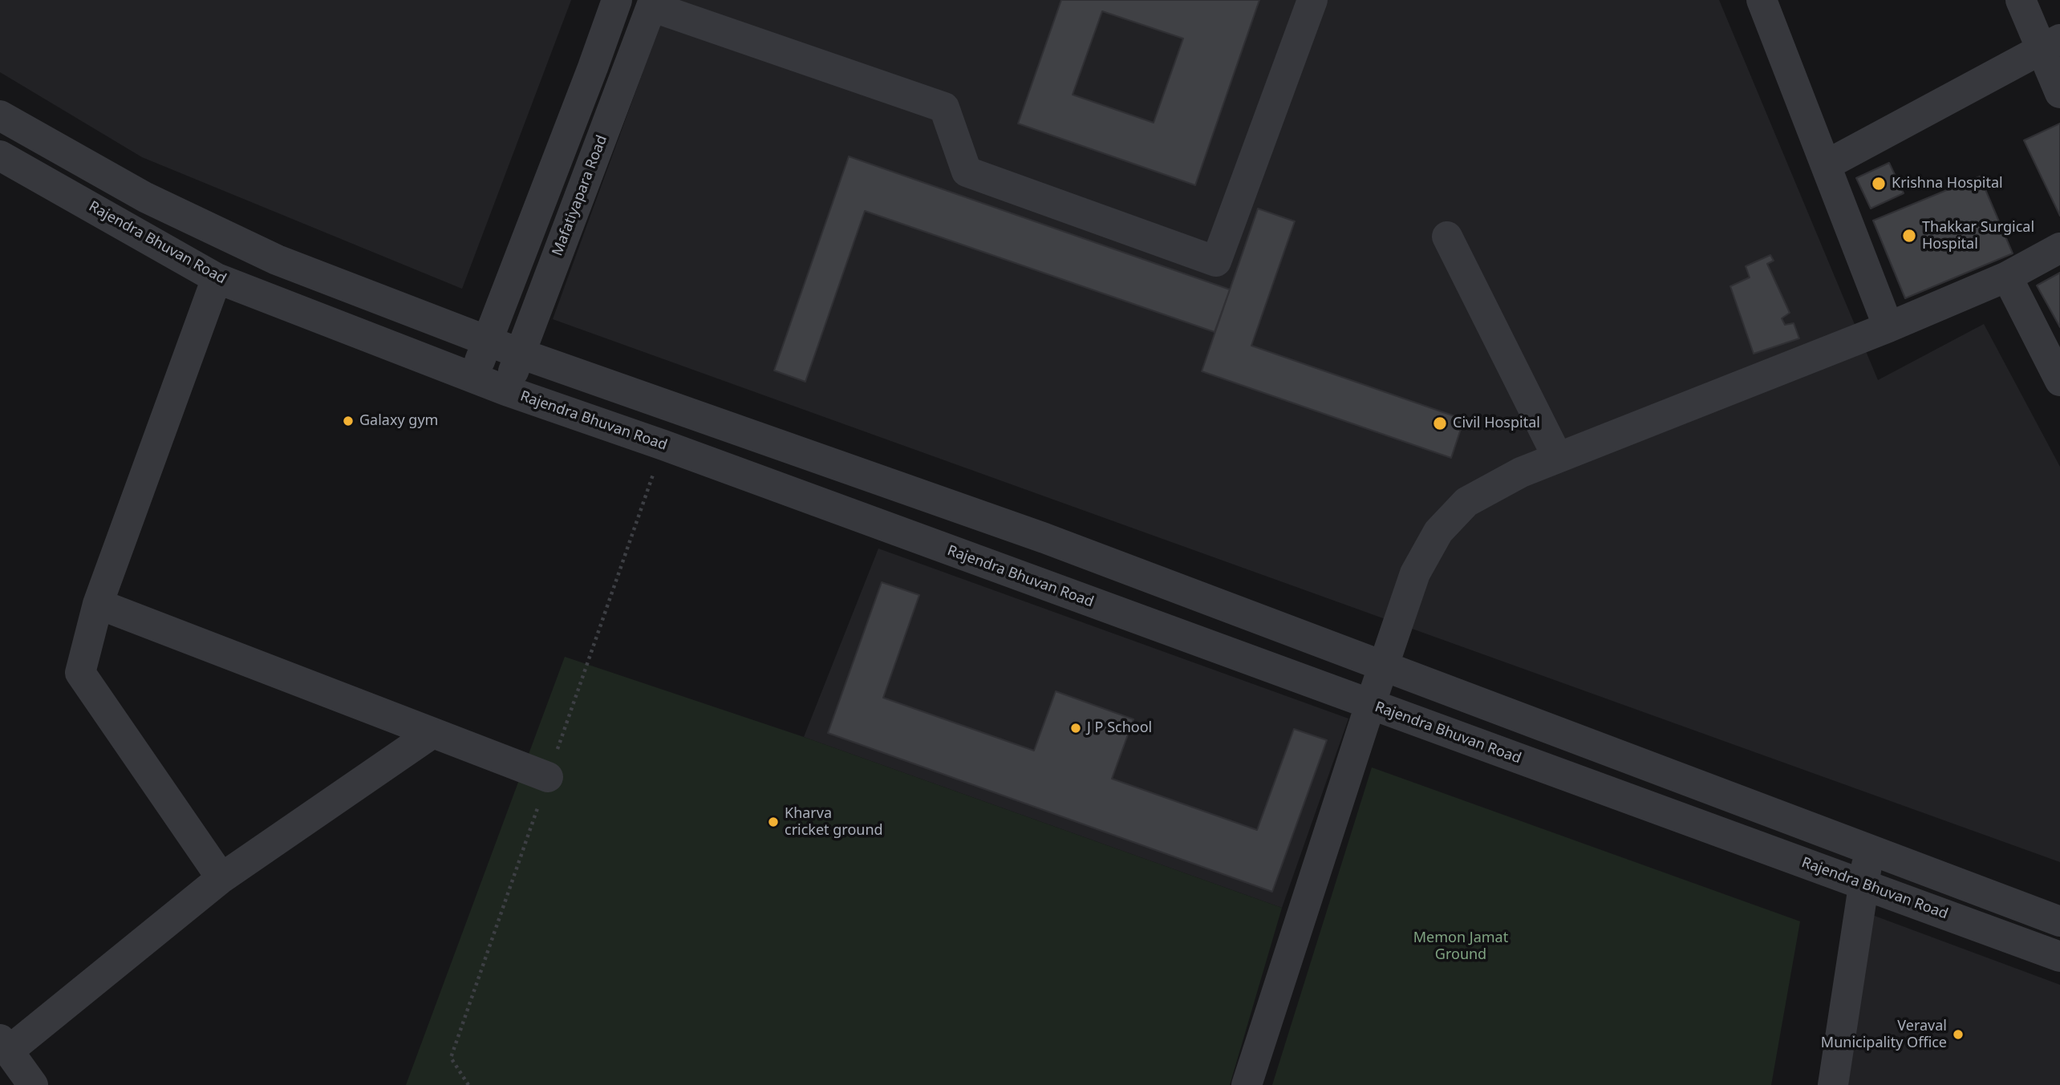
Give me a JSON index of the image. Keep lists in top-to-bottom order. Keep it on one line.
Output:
{"streets":{"street":["Mafatiyapara Road","Rajendra Bhuvan Road"]},"crossings":[["Mafatiyapara Road","Rajendra Bhuvan Road"]],"parks":["Memon Jamat Ground"],"places":["Krishna Hospital","Thakkar Surgical Hospital","Galaxy gym","Civil Hospital","J P School","Kharva cricket ground","Veraval Municipality Office"]}
